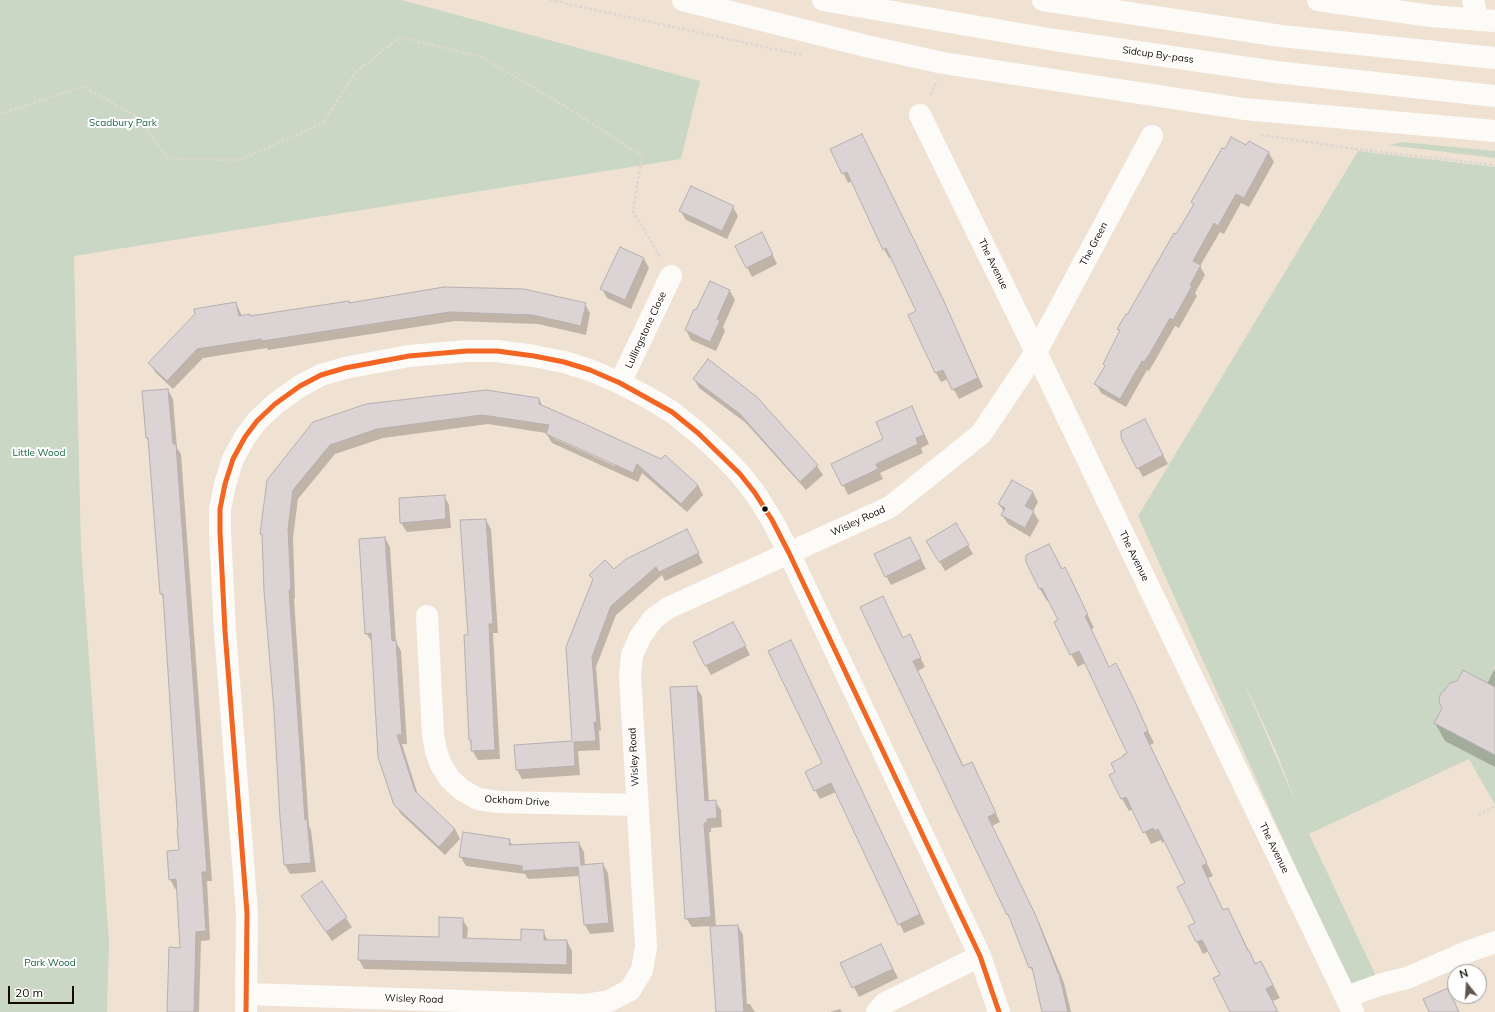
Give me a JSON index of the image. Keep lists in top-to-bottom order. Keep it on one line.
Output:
{"streets":{"main road":["Sidcup By-pass","The Green","The Avenue","Lullingstone Close","Wisley Road","Ockham Drive"]},"crossings":[["The Green","The Avenue"],["The Green","Wisley Road"],["The Avenue","Wisley Road"],["Wisley Road","Ockham Drive"]],"parks":["Scadbury Park","Little Wood","Park Wood"],"scale_bar":"20 m","north":"top"}
